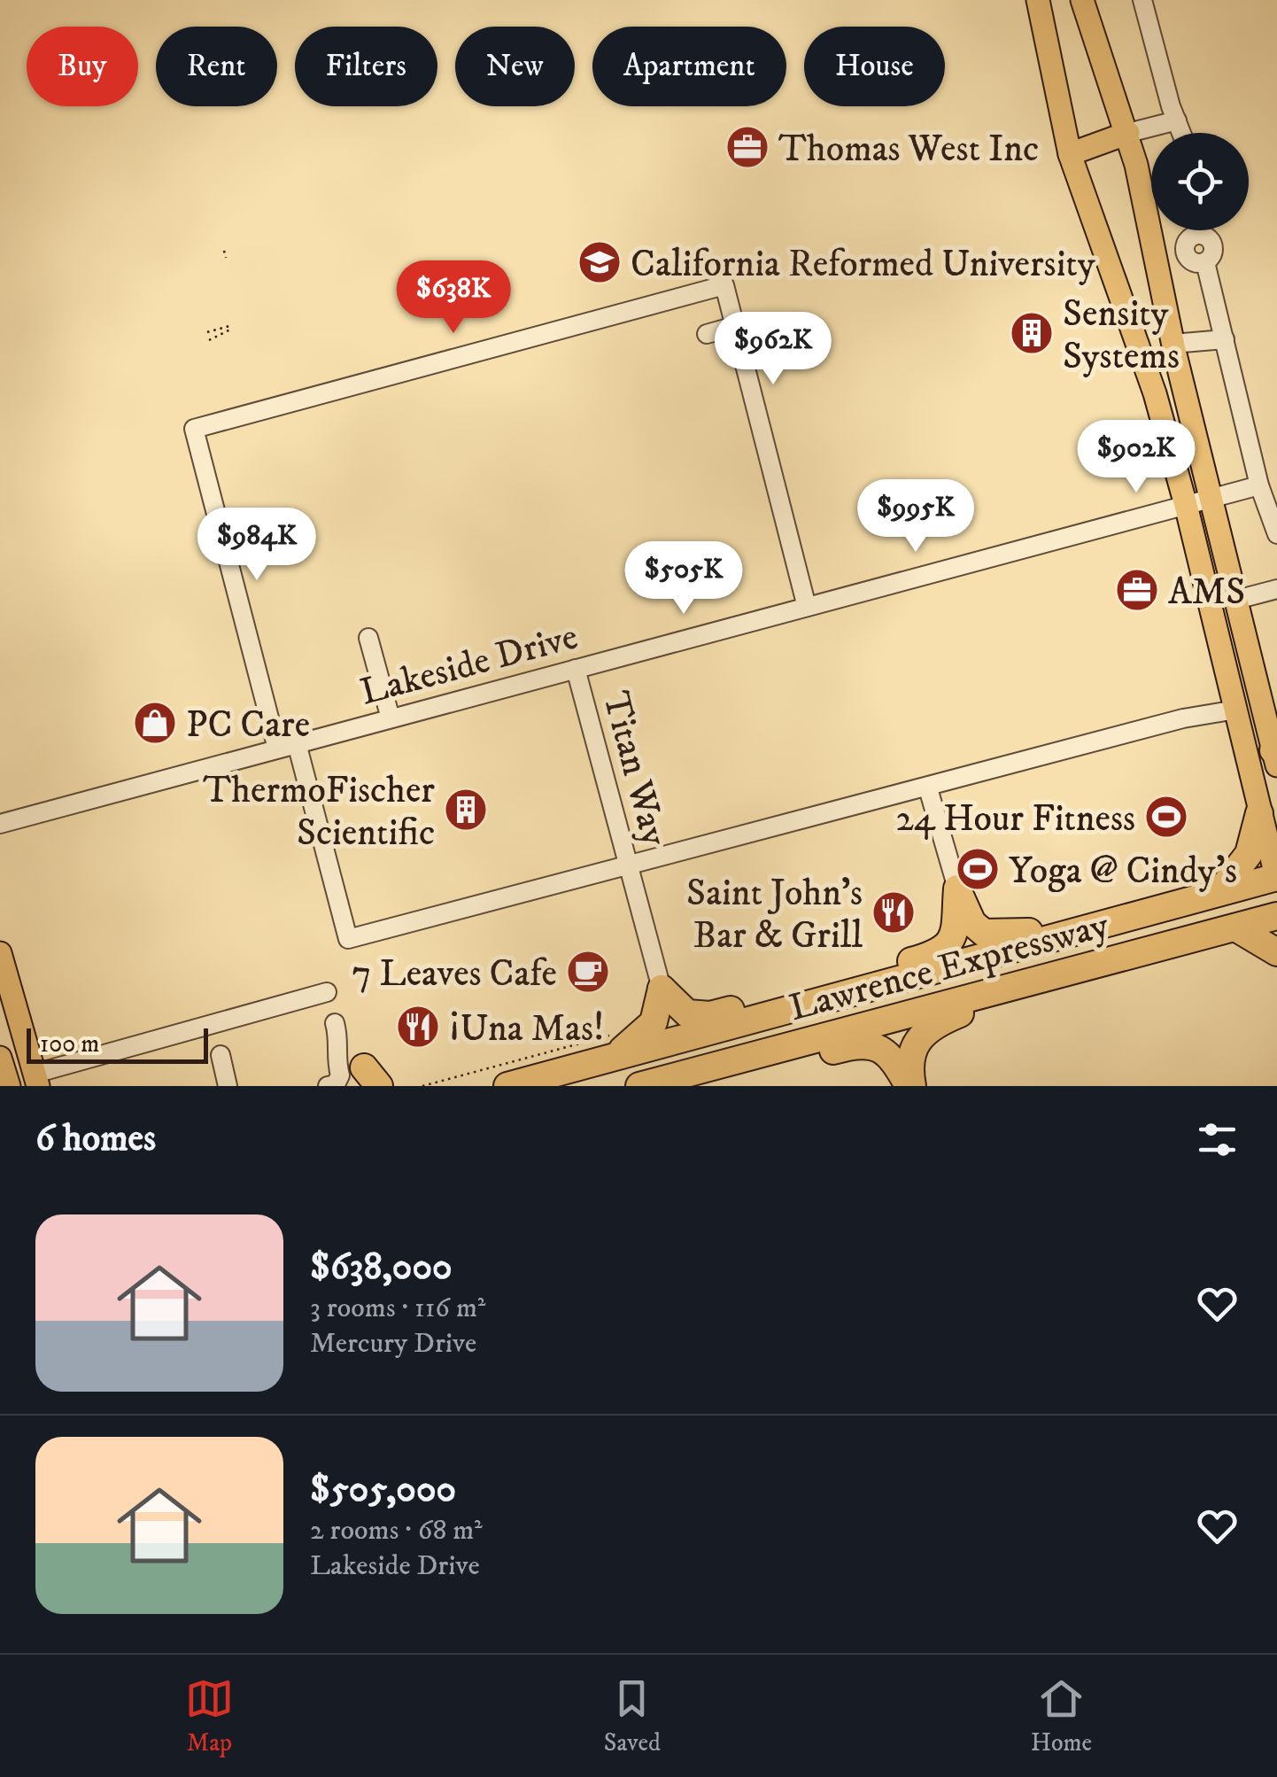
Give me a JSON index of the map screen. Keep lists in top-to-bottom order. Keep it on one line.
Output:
{"streets":{"highway":["Lawrence Expressway"],"street":["Lakeside Drive","Titan Way"]},"crossings":[["Lakeside Drive","Titan Way"]],"places":{"office":["Thomas West Inc","AMS"],"school or university":["California Reformed University"],"building":["Sensity Systems","ThermoFischer Scientific"],"shop":["PC Care"],"sports":["24 Hour Fitness","Yoga @ Cindy’s"],"restaurant":["Saint John’s Bar & Grill","¡Una Mas!"],"cafe":["7 Leaves Cafe"]},"scale_bar":"100 m","page":{"chip":["Buy","Rent","Filters","New","Apartment","House"],"price":["$638K","$962K","$902K","$995K","$984K","$505K"],"scale":"100 m","heading":"6 homes","list":[{"name":"$638,000","note":"3 rooms · 116 m² · Mercury Drive"},{"name":"$505,000","note":"2 rooms · 68 m² · Lakeside Drive"}],"tabs":["Map","Saved","Home"]}}
